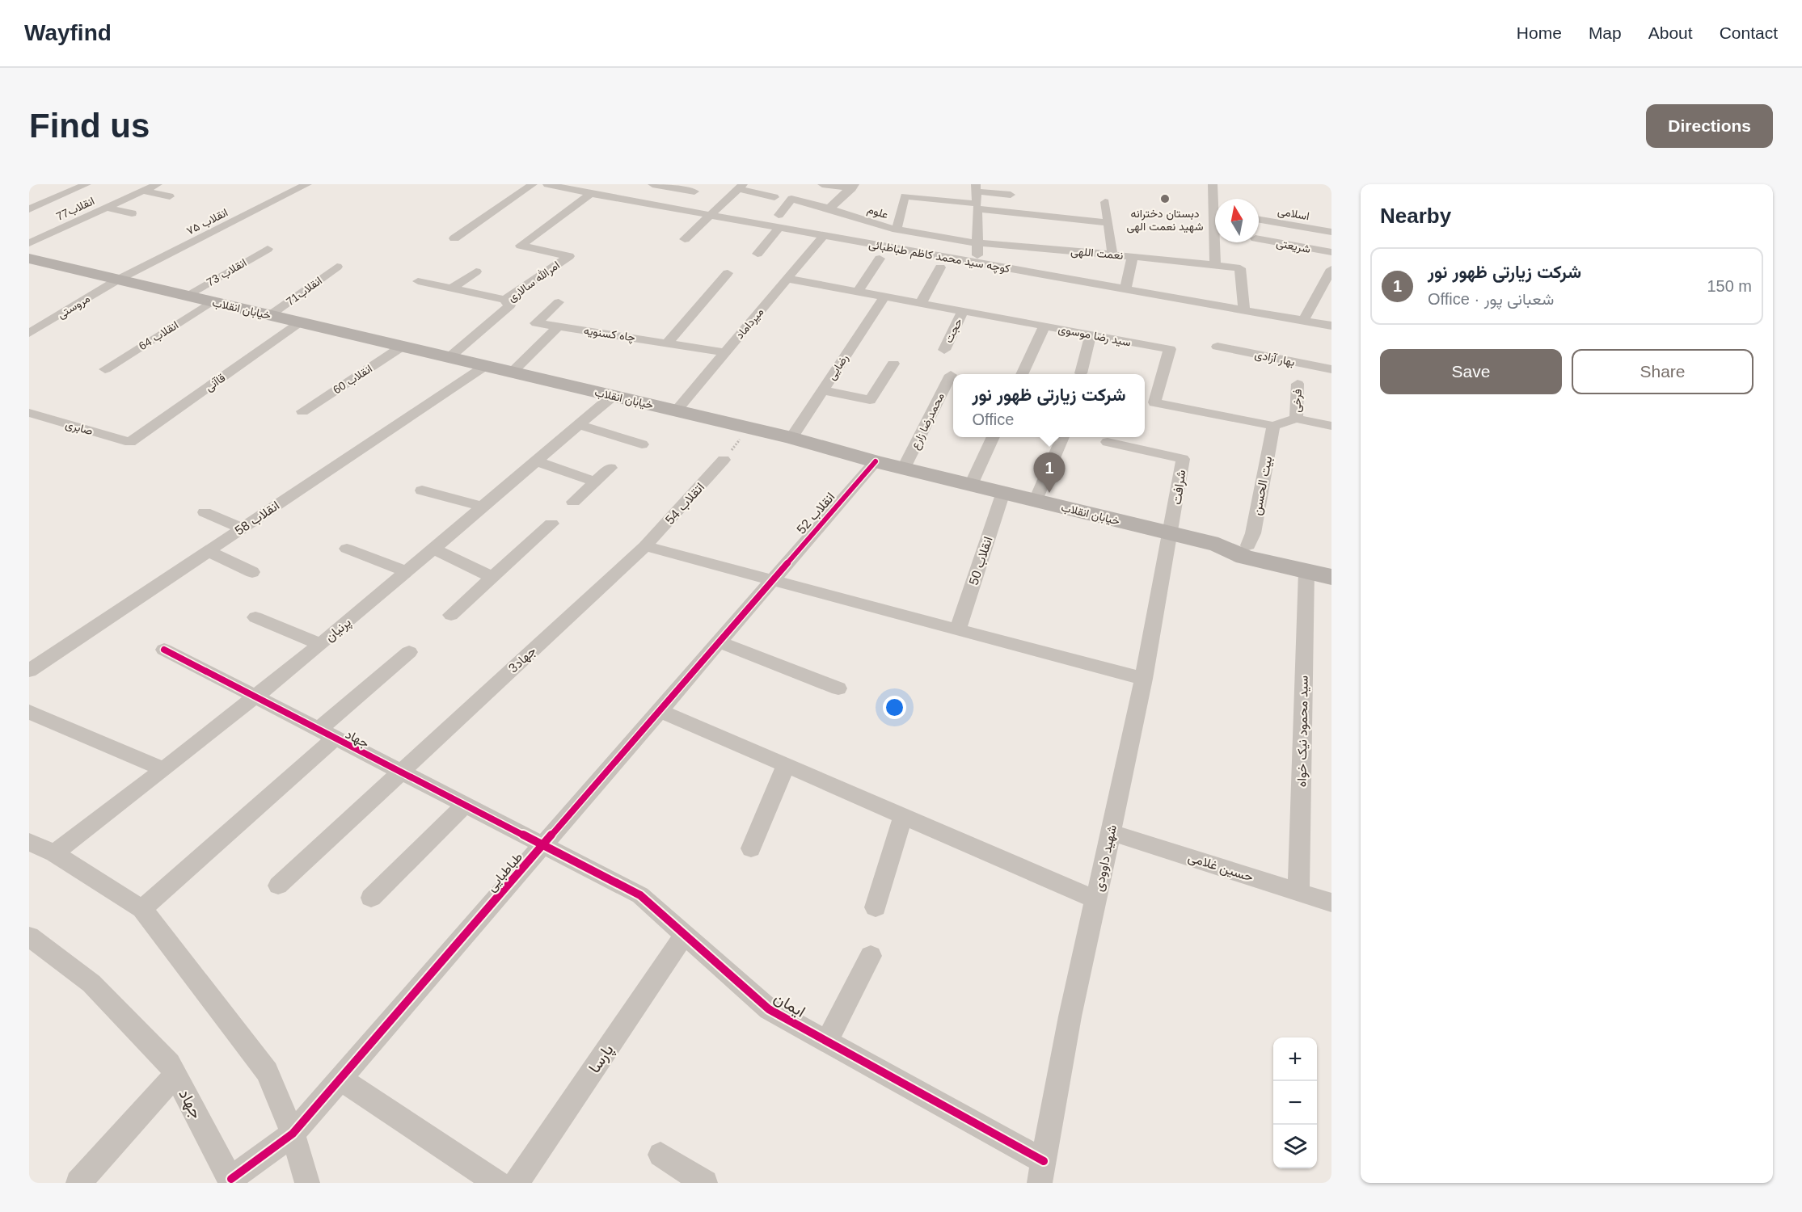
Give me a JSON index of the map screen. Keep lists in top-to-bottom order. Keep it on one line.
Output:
{"streets":{"main road":["خیابان انقلاب"],"street":["انقلاب77","علوم","اسلامی","انقلاب ۷۵","شریعتی","نعمت اللهی","کوچه سید محمد کاظم طباطبائی","انقلاب 73","امرالله سالاری","انقلاب71","مروستی","میرداماد","حجت","چاه کسنویه","انقلاب 64","سید رضا موسوی","بهار آزادی","رضایی","انقلاب 60","قاآنی","فرخی","محمدرضا زارع","صابری","بیت الحسن","شرافت","اتقلاب 54","انقلاب 52","انقلاب 58","انقلاب 50","پرنیان","جهاد3","سید محمود نیک خواه","جهاد","شهید داوودی","حسین غلامی","طباطبایی","ایمان","پارسا"]},"crossings":[["انقلاب77","خیابان انقلاب"],["علوم","نعمت اللهی"],["انقلاب ۷۵","مروستی"],["انقلاب ۷۵","خیابان انقلاب"],["نعمت اللهی","کوچه سید محمد کاظم طباطبائی"],["کوچه سید محمد کاظم طباطبائی","امرالله سالاری"],["کوچه سید محمد کاظم طباطبائی","میرداماد"],["انقلاب 73","خیابان انقلاب"],["امرالله سالاری","خیابان انقلاب"],["انقلاب71","خیابان انقلاب"],["مروستی","خیابان انقلاب"],["خیابان انقلاب","میرداماد"],["خیابان انقلاب","انقلاب 64"],["خیابان انقلاب","رضایی"],["خیابان انقلاب","انقلاب 60"],["خیابان انقلاب","قاآنی"],["خیابان انقلاب","محمدرضا زارع"],["خیابان انقلاب","بیت الحسن"],["خیابان انقلاب","شرافت"],["خیابان انقلاب","انقلاب 52"],["خیابان انقلاب","انقلاب 58"],["خیابان انقلاب","انقلاب 50"],["خیابان انقلاب","پرنیان"],["خیابان انقلاب","سید محمود نیک خواه"],["خیابان انقلاب","شهید داوودی"],["میرداماد","چاه کسنویه"],["میرداماد","سید رضا موسوی"],["حجت","سید رضا موسوی"],["سید رضا موسوی","رضایی"],["سید رضا موسوی","فرخی"],["سید رضا موسوی","بیت الحسن"],["قاآنی","صابری"],["شرافت","شهید داوودی"],["اتقلاب 54","جهاد3"],["انقلاب 52","طباطبایی"],["پرنیان","جهاد"],["جهاد3","جهاد"],["سید محمود نیک خواه","حسین غلامی"],["جهاد","طباطبایی"],["جهاد","ایمان"],["شهید داوودی","حسین غلامی"],["شهید داوودی","ایمان"],["طباطبایی","ایمان"],["ایمان","پارسا"]],"places":["دبستان دخترانه شهید نعمت الهی"],"north":"top","page":{"header":"Wayfind","nav":["Home","Map","About","Contact"],"buttons":["Directions",["Save","Share"]],"title":"Find us","heading":"Nearby","list":[{"mark":"1","name":"شرکت زیارتی ظهور نور","note":"Office · شعبانی پور","value":"150 m"}],"popup":["شرکت زیارتی ظهور نور","Office"],"pins":"1","map_buttons":["+","−"]}}
